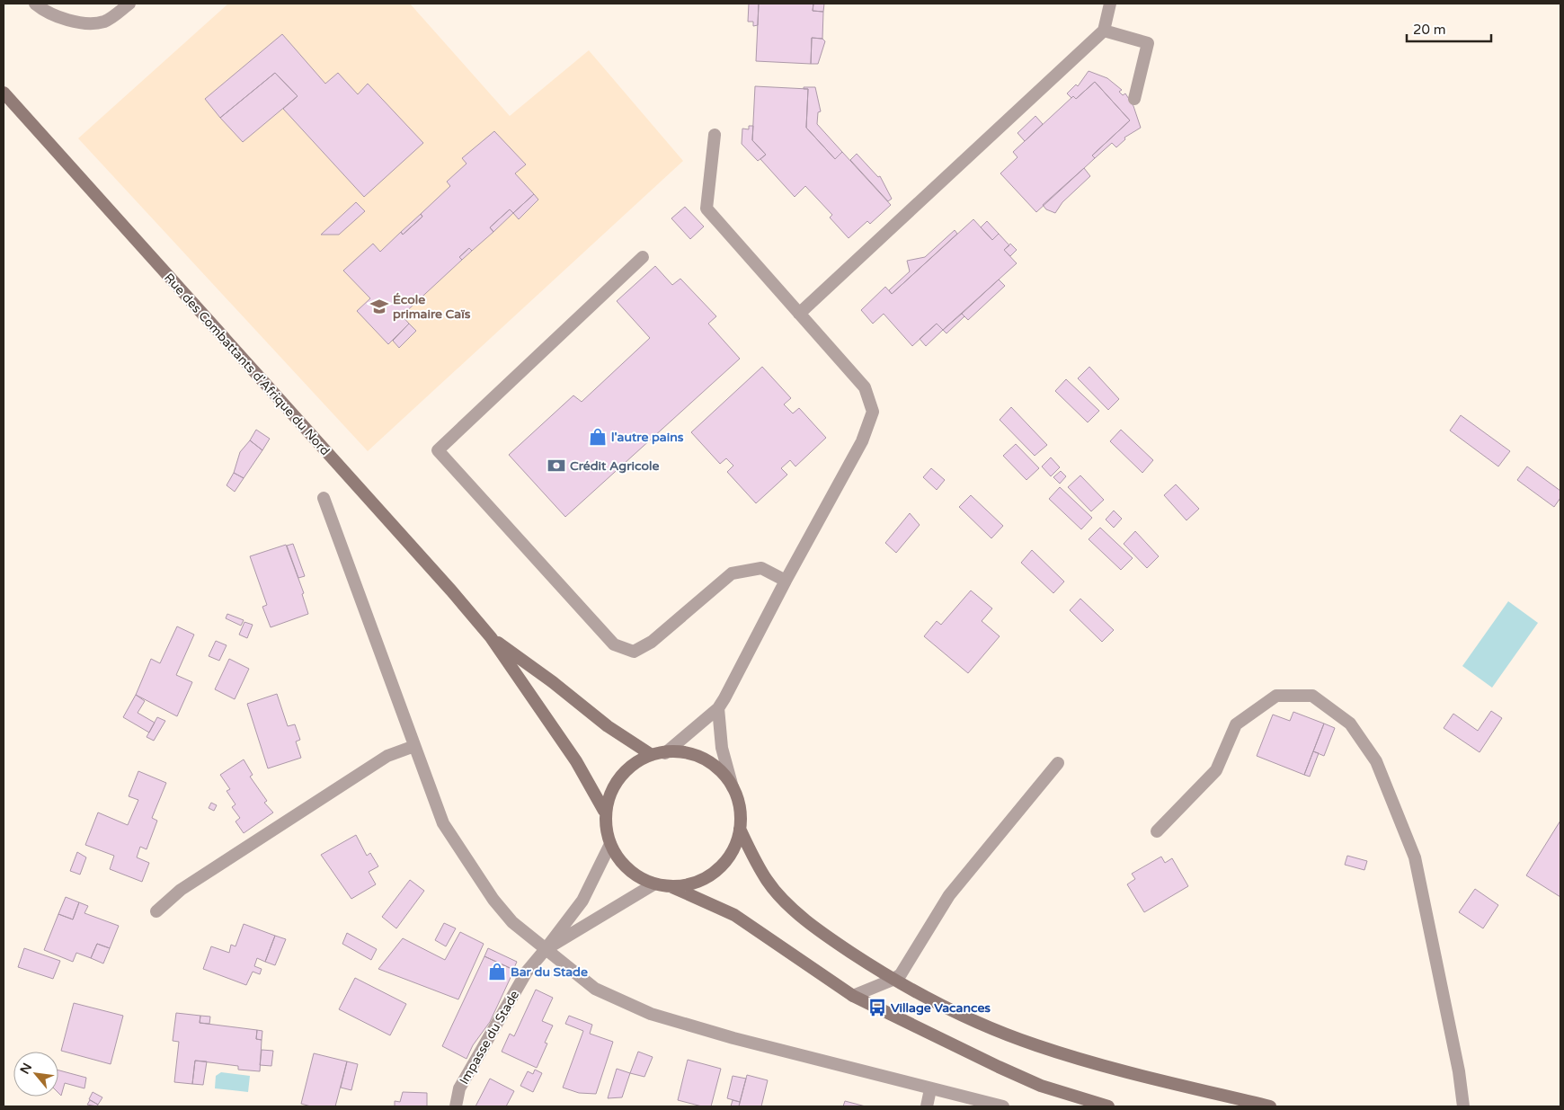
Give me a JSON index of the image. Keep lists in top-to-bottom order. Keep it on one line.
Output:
{"streets":{"main road":["Rue des Combattants d'Afrique du Nord"],"street":["Impasse du Stade"]},"crossings":[["Rue des Combattants d'Afrique du Nord","Impasse du Stade"]],"places":{"school or university":["École primaire Caïs"],"shop":["l'autre pains","Bar du Stade"],"bank":["Crédit Agricole"],"bus stop":["Village Vacances"]},"scale_bar":"20 m","north":"top left"}
